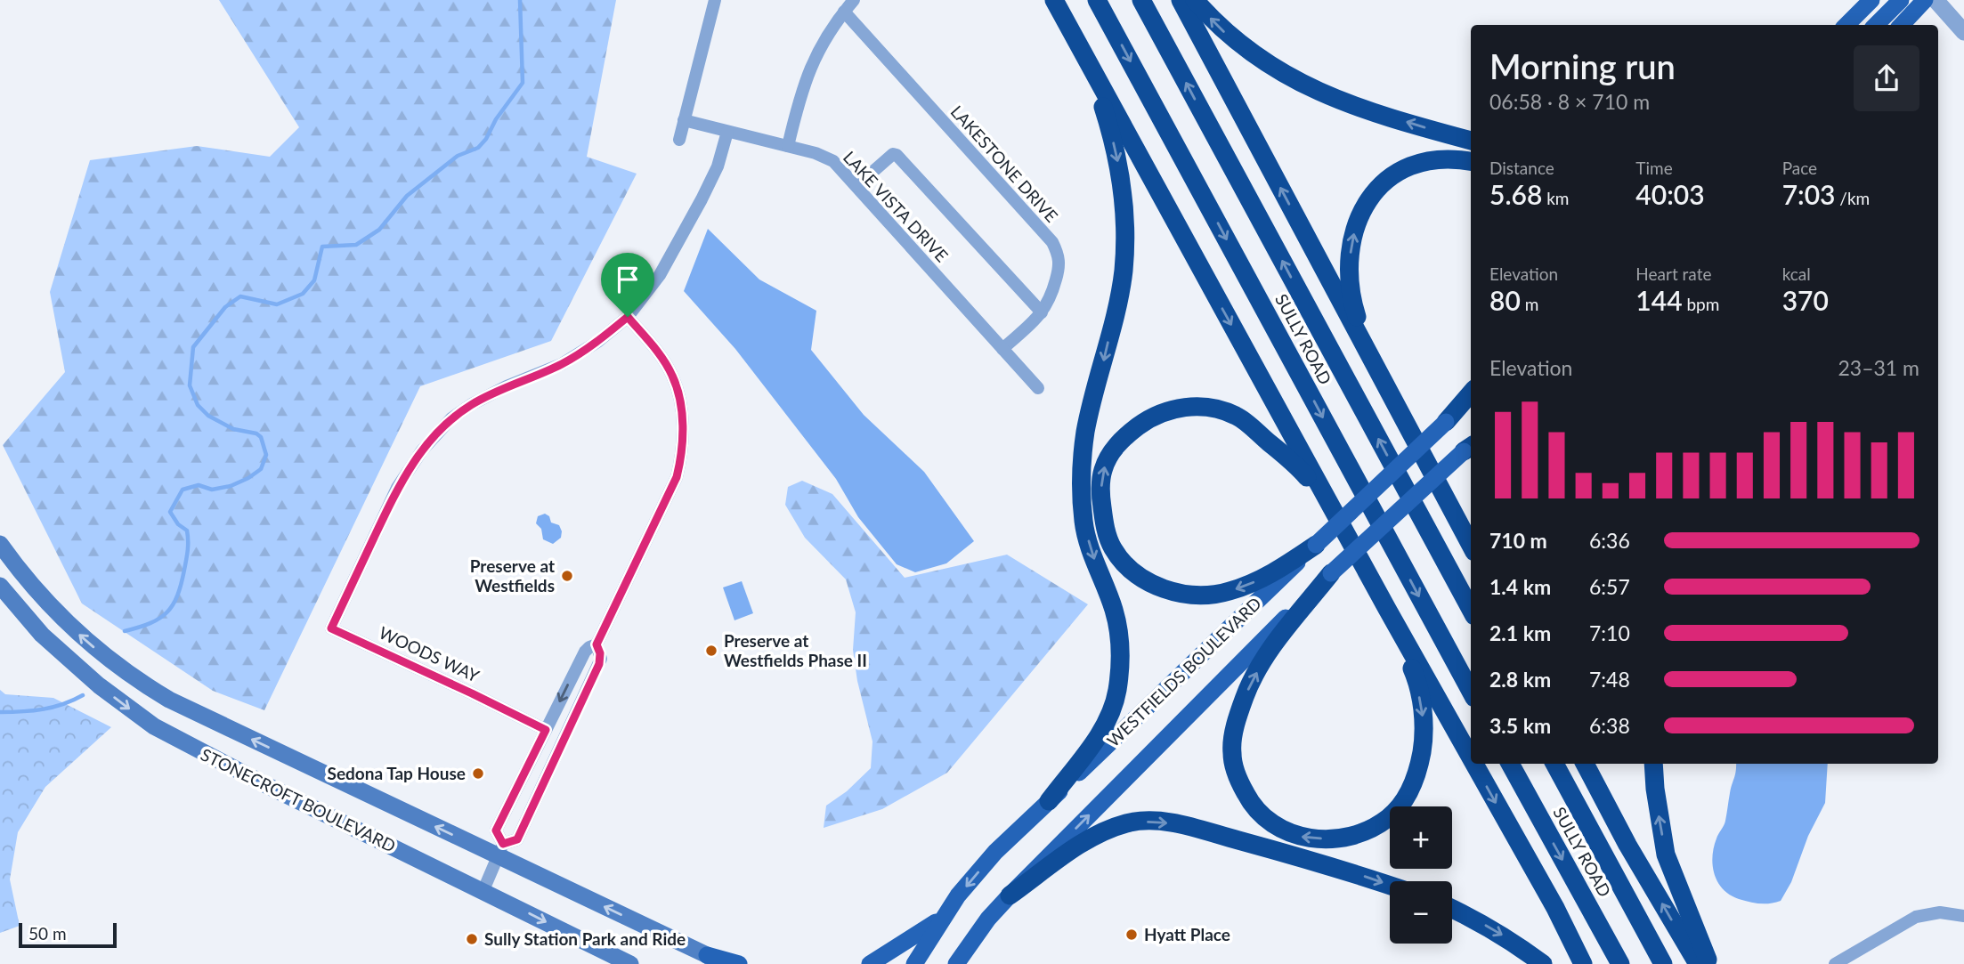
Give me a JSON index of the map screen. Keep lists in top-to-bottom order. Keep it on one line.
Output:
{"streets":{"highway":["SULLY ROAD"],"main road":["WESTFIELDS BOULEVARD","STONECROFT BOULEVARD"],"street":["LAKESTONE DRIVE","LAKE VISTA DRIVE","WOODS WAY"]},"crossings":[["LAKESTONE DRIVE","LAKE VISTA DRIVE"]],"places":["Preserve at Westfields","Preserve at Westfields Phase II","Sedona Tap House","Hyatt Place","Sully Station Park and Ride"],"scale_bar":"50 m","page":{"heading":["Morning run","06:58 · 8 × 710 m"],"stats":[["Distance","5.68 km"],["Time","40:03"],["Pace","7:03 /km"],["Elevation","80 m"],["Heart rate","144 bpm"],["kcal","370"]],"chart":["Elevation","23–31 m"],"list":[{"name":"710 m","note":"6:36"},{"name":"1.4 km","note":"6:57"},{"name":"2.1 km","note":"7:10"},{"name":"2.8 km","note":"7:48"},{"name":"3.5 km","note":"6:38"}],"map_buttons":["+","−"],"scale":"50 m"}}
